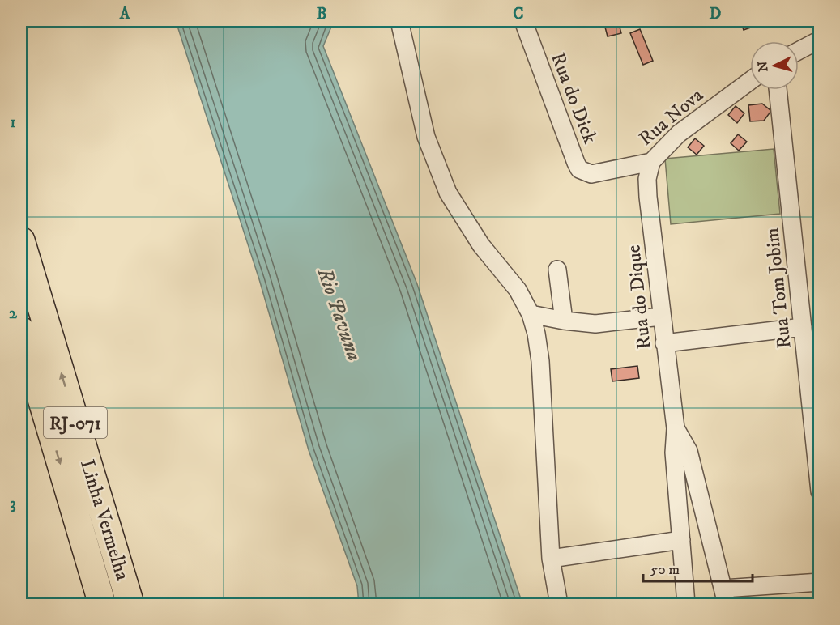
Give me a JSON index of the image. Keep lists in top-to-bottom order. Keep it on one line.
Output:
{"streets":{"highway":["RJ-071","Linha Vermelha"],"street":["Rua do Dick","Rua Nova","Rua Tom Jobim","Rua do Dique"]},"crossings":[["Rua do Dick","Rua Nova"],["Rua Nova","Rua do Dique"]],"water":["Rio Pavuna"],"scale_bar":"50 m","north":"left","grid":{"columns":["A","B","C","D"],"rows":["1","2","3"]}}
